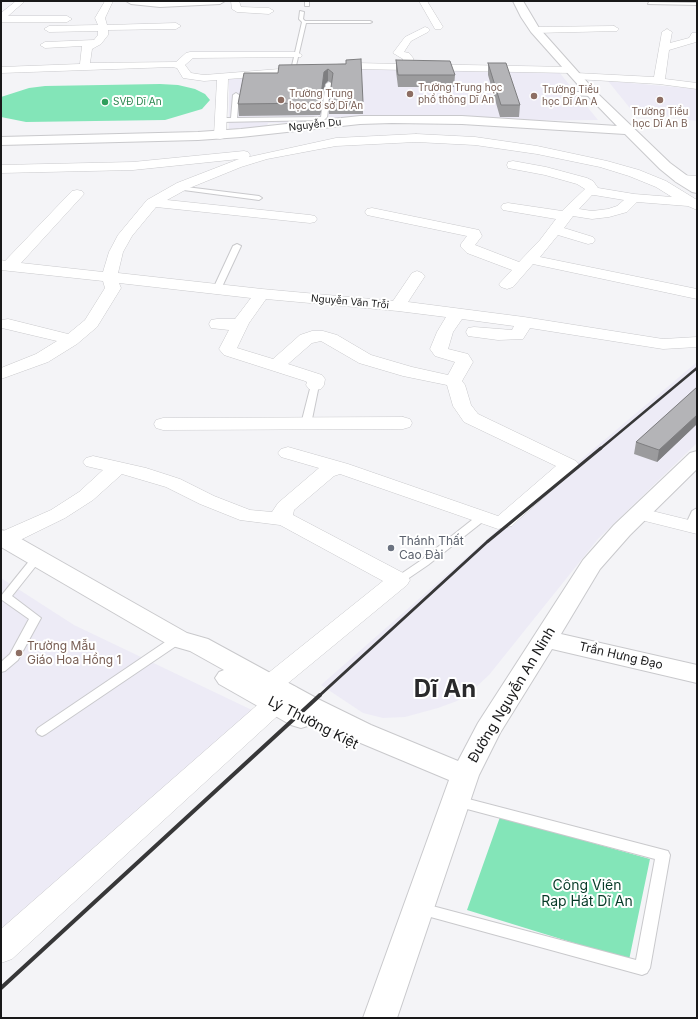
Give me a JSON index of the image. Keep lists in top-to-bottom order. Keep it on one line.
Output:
{"streets":{"main road":["Nguyễn Du","Trần Hưng Đạo","Đường Nguyễn An Ninh","Lý Thường Kiệt"],"street":["Nguyễn Văn Trỗi"]},"crossings":[["Trần Hưng Đạo","Đường Nguyễn An Ninh"],["Đường Nguyễn An Ninh","Lý Thường Kiệt"]],"districts":["Dĩ An"],"parks":["Công Viên Rạp Hát Dĩ An"],"places":["Trường Trung học phổ thông Dĩ An","Trường Tiểu học Dĩ An A","Trường Trung học cơ sở Dĩ An","Trường Tiểu học Dĩ An B","SVĐ Dĩ An","Thánh Thất Cao Đài","Trường Mẫu Giáo Hoa Hồng 1"]}
